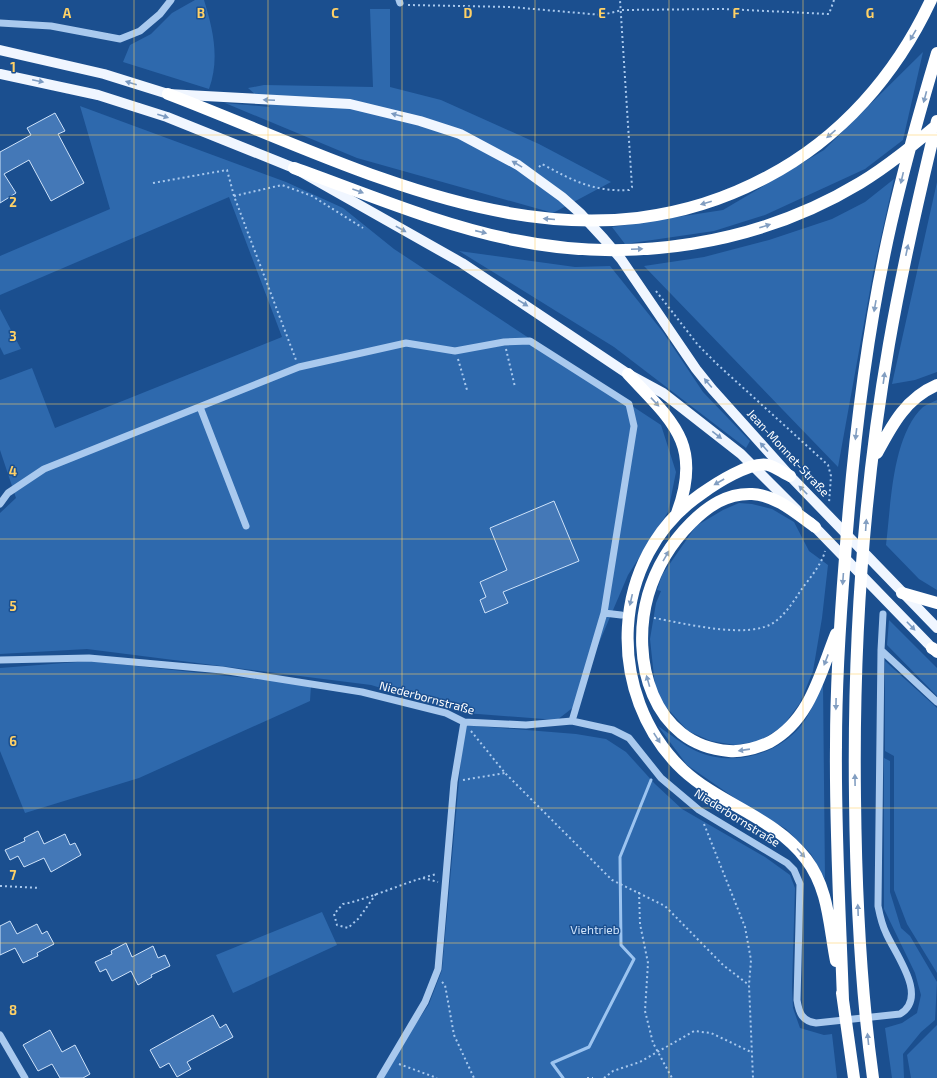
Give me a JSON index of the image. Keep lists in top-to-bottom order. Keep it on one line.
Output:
{"streets":{"main road":["Jean-Monnet-Straße"],"street":["Niederbornstraße"]},"parks":["Viehtrieb"],"grid":{"columns":["A","B","C","D","E","F","G"],"rows":["1","2","3","4","5","6","7","8"]}}
